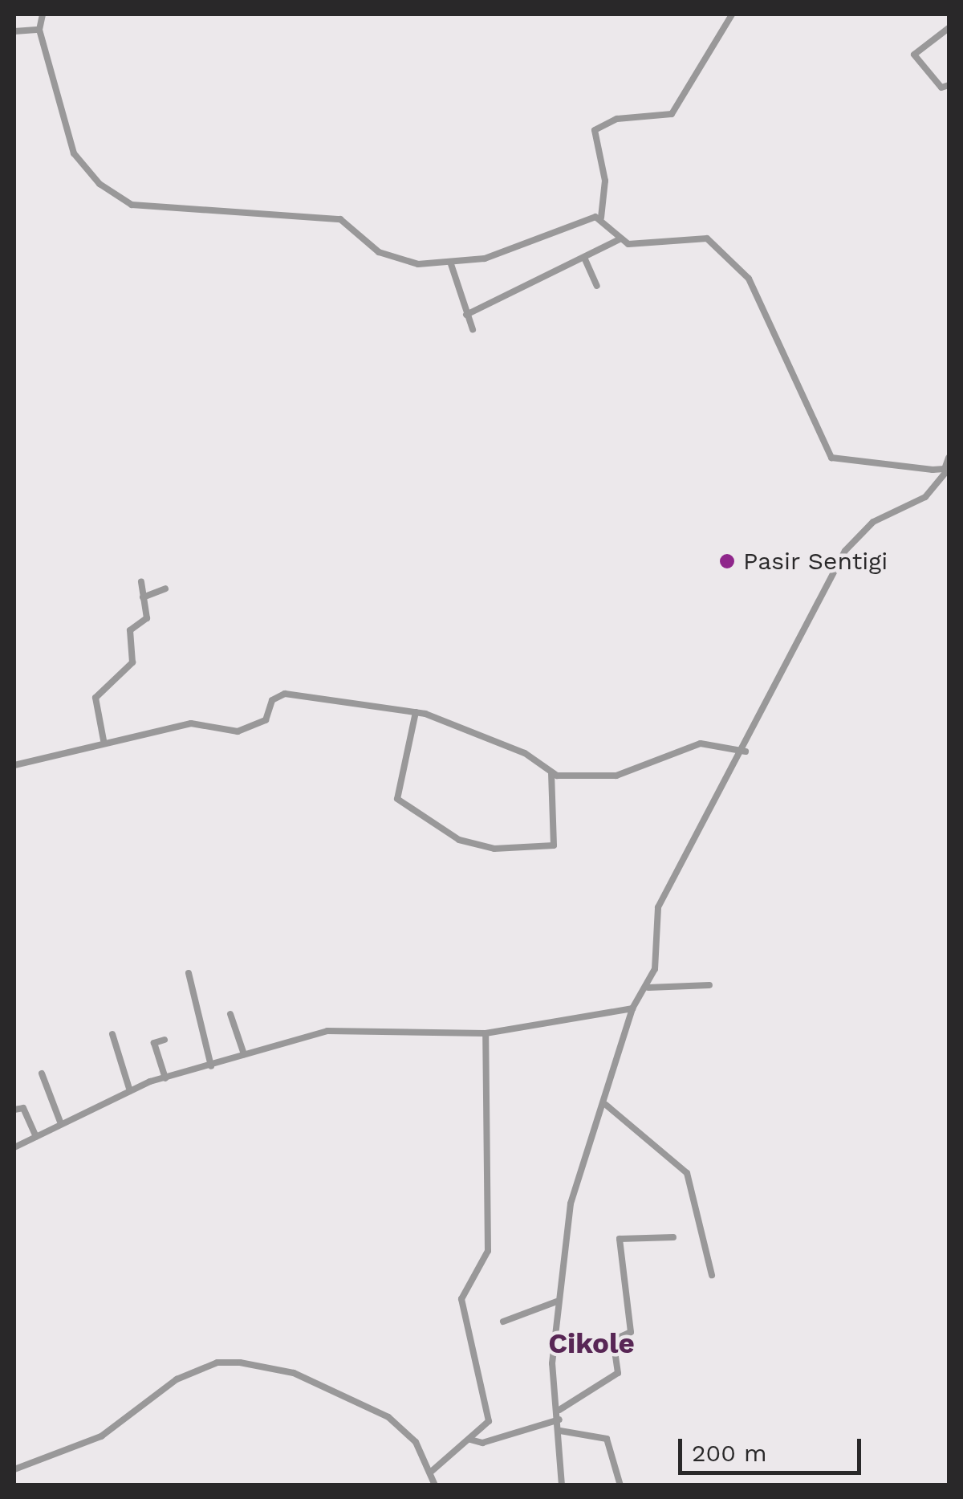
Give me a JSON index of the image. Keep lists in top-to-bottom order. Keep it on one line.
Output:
{"districts":["Cikole"],"places":["Pasir Sentigi"],"scale_bar":"200 m"}
